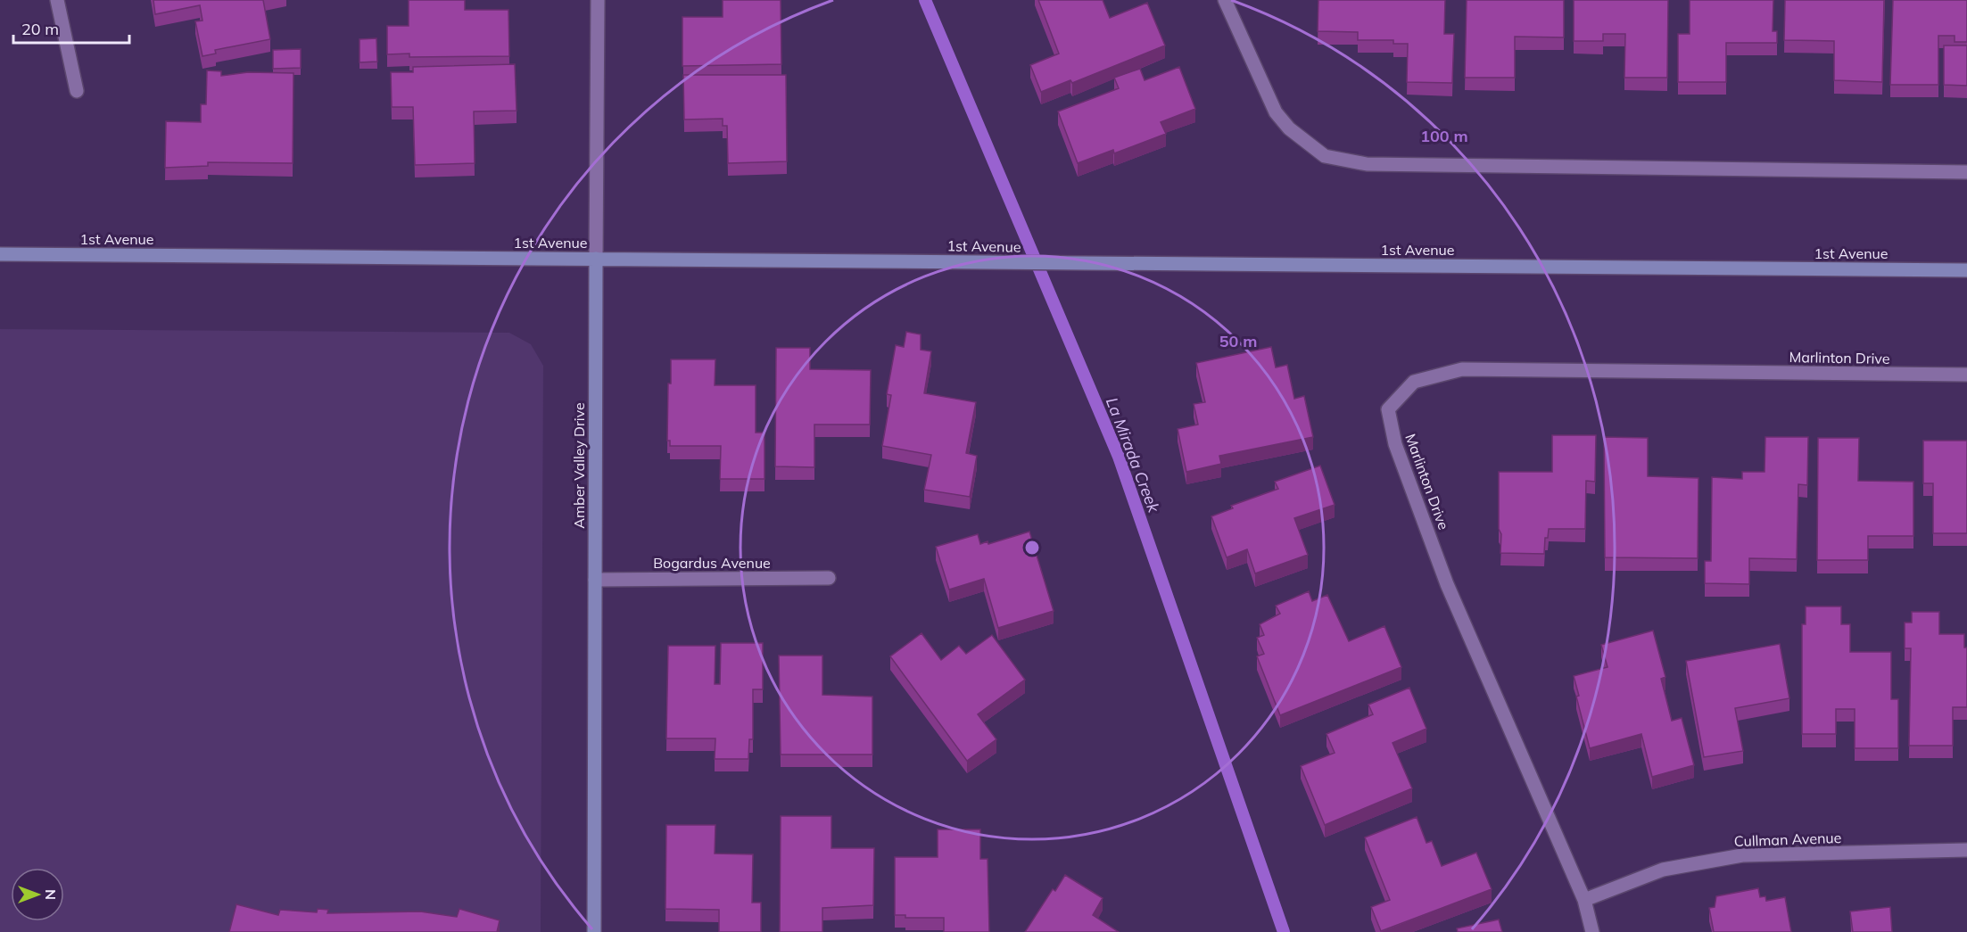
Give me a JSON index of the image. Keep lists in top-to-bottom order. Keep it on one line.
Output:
{"streets":{"main road":["1st Avenue","Amber Valley Drive"],"street":["Marlinton Drive","Bogardus Avenue","Cullman Avenue"]},"crossings":[["1st Avenue","Amber Valley Drive"],["Marlinton Drive","Cullman Avenue"],["Amber Valley Drive","Bogardus Avenue"]],"water":["La Mirada Creek"],"scale_bar":"20 m","north":"right","rings":["100 m","50 m"]}
